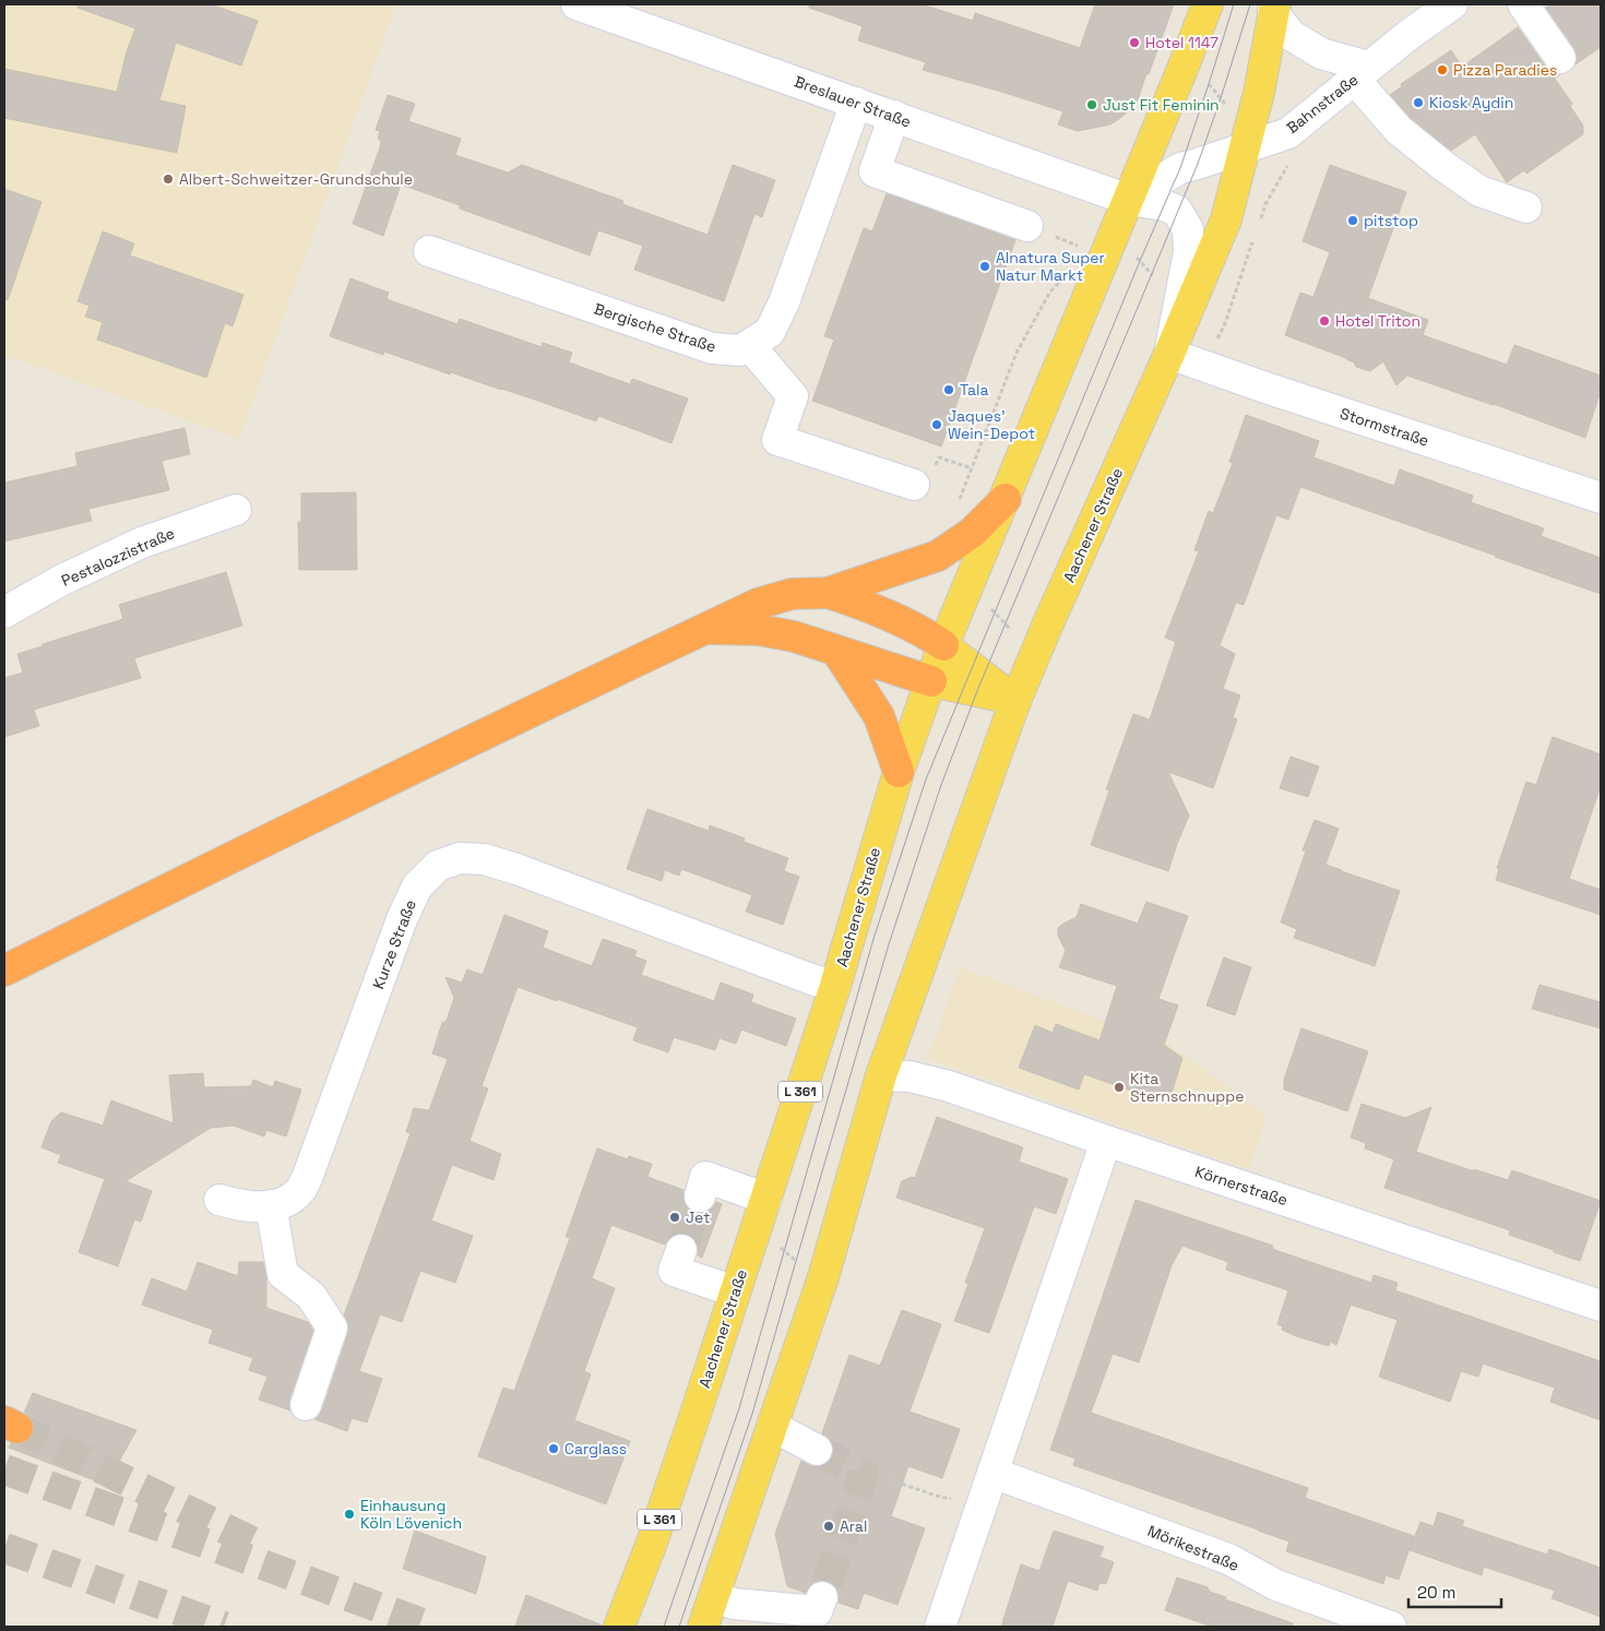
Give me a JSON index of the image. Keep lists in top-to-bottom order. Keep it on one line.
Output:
{"streets":{"main road":["Aachener Straße","L 361"],"street":["Breslauer Straße","Bahnstraße","Bergische Straße","Stormstraße","Pestalozzistraße","Kurze Straße","Körnerstraße","Mörikestraße"]},"crossings":[["Breslauer Straße","Bergische Straße"],["Breslauer Straße","Aachener Straße"],["Bahnstraße","Aachener Straße"],["Stormstraße","Aachener Straße"],["Aachener Straße","Kurze Straße"],["Aachener Straße","Körnerstraße"]],"places":["Hotel 1147","Pizza Paradies","Kiosk Aydin","Just Fit Feminin","Albert-Schweitzer-Grundschule","pitstop","Alnatura Super Natur Markt","Hotel Triton","Tala","Jaques' Wein-Depot","Kita Sternschnuppe","Jet","Carglass","Einhausung Köln Lövenich","Aral"],"scale_bar":"20 m"}
